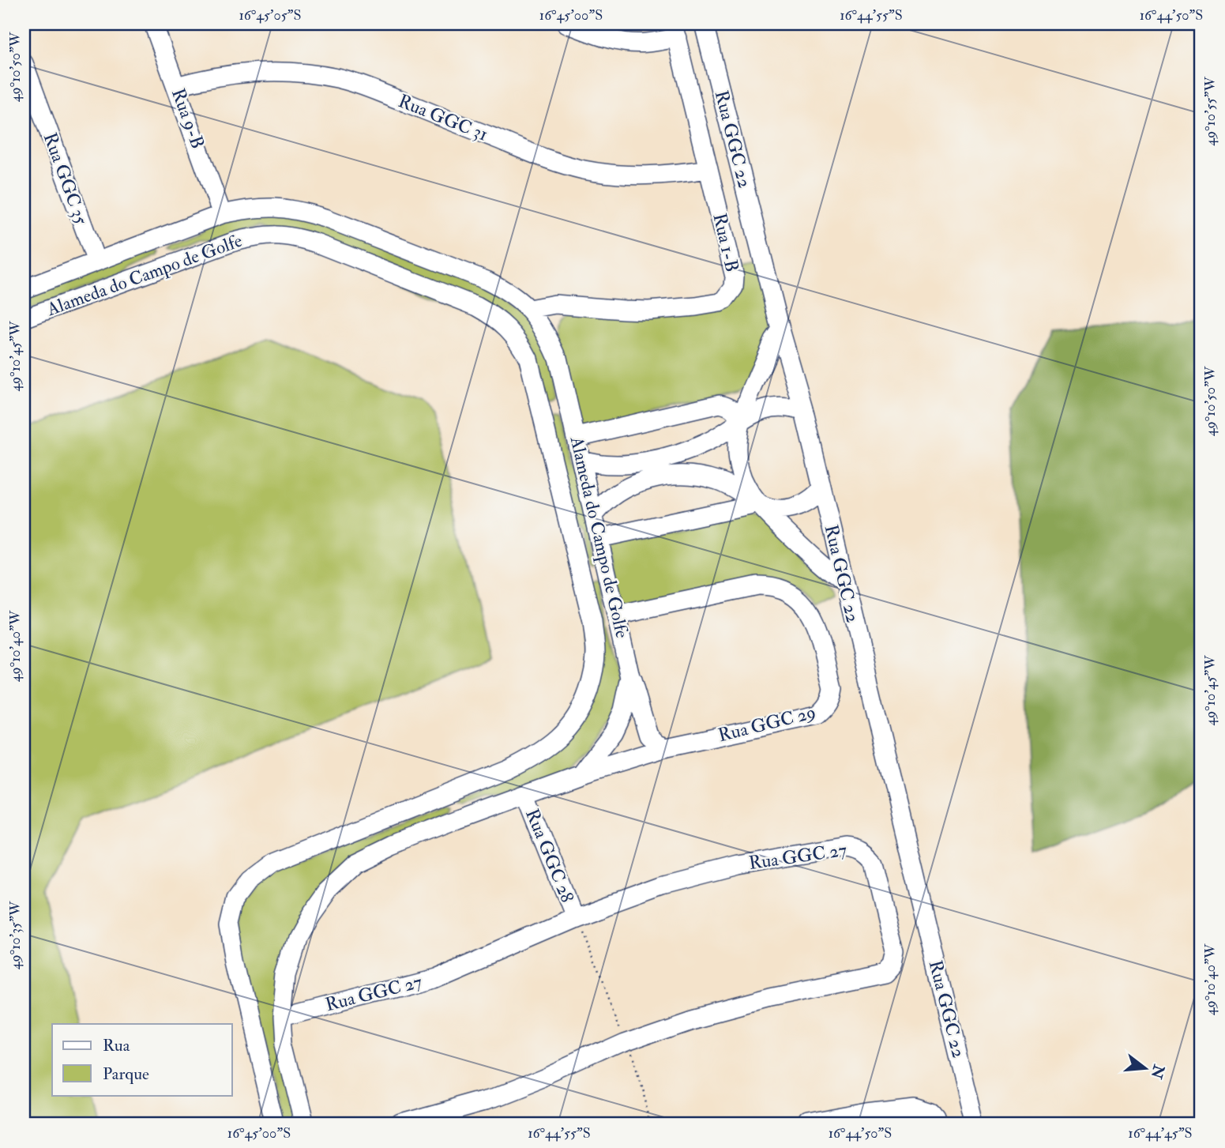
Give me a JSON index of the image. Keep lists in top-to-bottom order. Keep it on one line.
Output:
{"streets":{"street":["Rua GGC 31","Rua 9-B","Rua GGC 22","Rua GGC 35","Rua 1-B","Alameda do Campo de Golfe","Rua GGC 29","Rua GGC 28","Rua GGC 27"]},"crossings":[["Rua GGC 31","Rua 9-B"],["Rua GGC 31","Rua 1-B"],["Rua 9-B","Alameda do Campo de Golfe"],["Rua GGC 35","Alameda do Campo de Golfe"],["Rua 1-B","Alameda do Campo de Golfe"],["Alameda do Campo de Golfe","Rua GGC 29"],["Rua GGC 28","Rua GGC 27"]],"legend":["Rua","Parque"],"north":"right","coordinates":["16°45'05\"S","16°45'00\"S","16°44'55\"S","16°44'50\"S","49°10'50\"W","49°10'55\"W","49°10'45\"W","49°10'40\"W","49°10'35\"W","16°44'45\"S"]}
